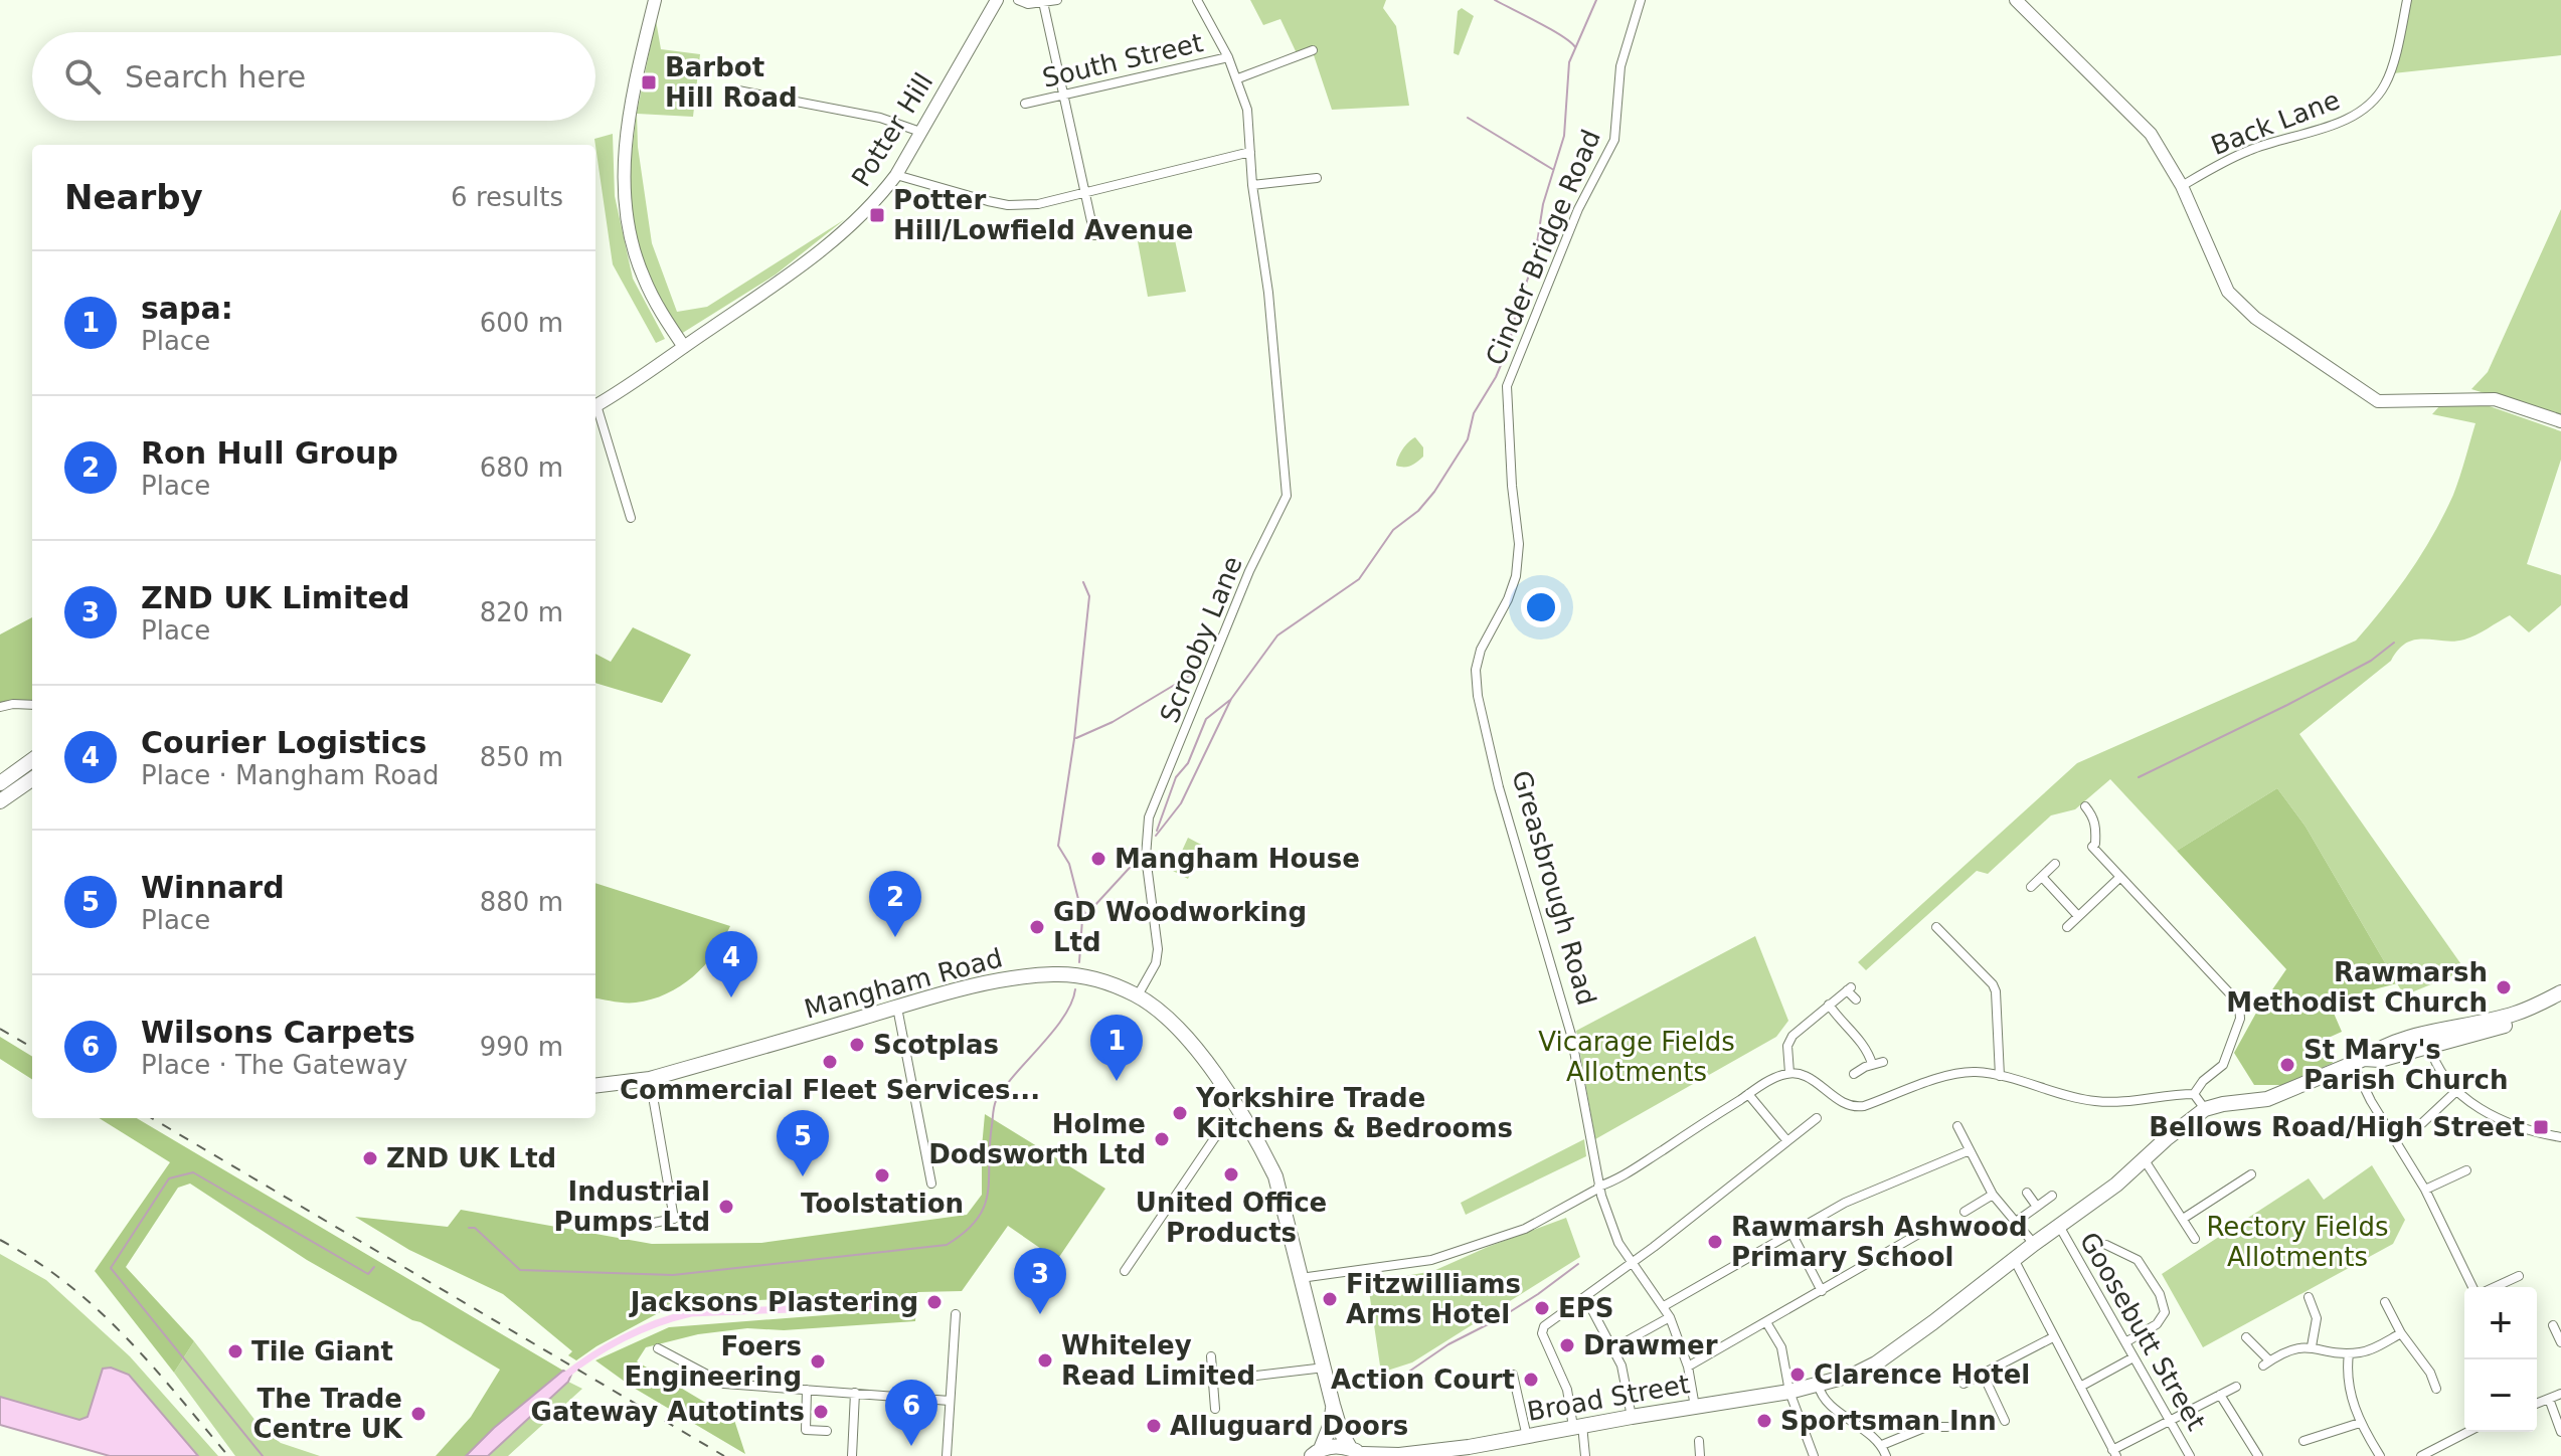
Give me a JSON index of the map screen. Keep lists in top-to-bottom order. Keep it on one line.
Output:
{"streets":{"main road":["Mangham Road","Broad Street"],"street":["South Street","Back Lane","Potter Hill","Cinder Bridge Road","Scrooby Lane","Greasbrough Road","Goosebutt Street"]},"crossings":[["South Street","Scrooby Lane"],["Cinder Bridge Road","Greasbrough Road"],["Scrooby Lane","Mangham Road"],["Greasbrough Road","Broad Street"],["Mangham Road","Broad Street"],["Goosebutt Street","Broad Street"]],"parks":["Vicarage Fields Allotments","Rectory Fields Allotments"],"places":{"transit":["Barbot Hill Road","Potter Hill/Lowfield Avenue","Bellows Road/High Street"],"other":["Mangham House","GD Woodworking Ltd","Rawmarsh Methodist Church","Scotplas","Commercial Fleet Services...","St Mary's Parish Church","Yorkshire Trade Kitchens & Bedrooms","Holme Dodsworth Ltd","ZND UK Ltd","United Office Products","Toolstation","Industrial Pumps Ltd","Rawmarsh Ashwood Primary School","Fitzwilliams Arms Hotel","Jacksons Plastering","EPS","Drawmer","Tile Giant","Whiteley Read Limited","Foers Engineering","Clarence Hotel","Action Court","Gateway Autotints","The Trade Centre UK","Sportsman Inn","Alluguard Doors"]},"page":{"search":"Search here","heading":["Nearby","6 results"],"list":[{"mark":"1","name":"sapa:","note":"Place","value":"600 m"},{"mark":"2","name":"Ron Hull Group","note":"Place","value":"680 m"},{"mark":"3","name":"ZND UK Limited","note":"Place","value":"820 m"},{"mark":"4","name":"Courier Logistics","note":"Place · Mangham Road","value":"850 m"},{"mark":"5","name":"Winnard","note":"Place","value":"880 m"},{"mark":"6","name":"Wilsons Carpets","note":"Place · The Gateway","value":"990 m"}],"pins":["2","4","1","5","3","6"],"map_buttons":["+","−"]}}
